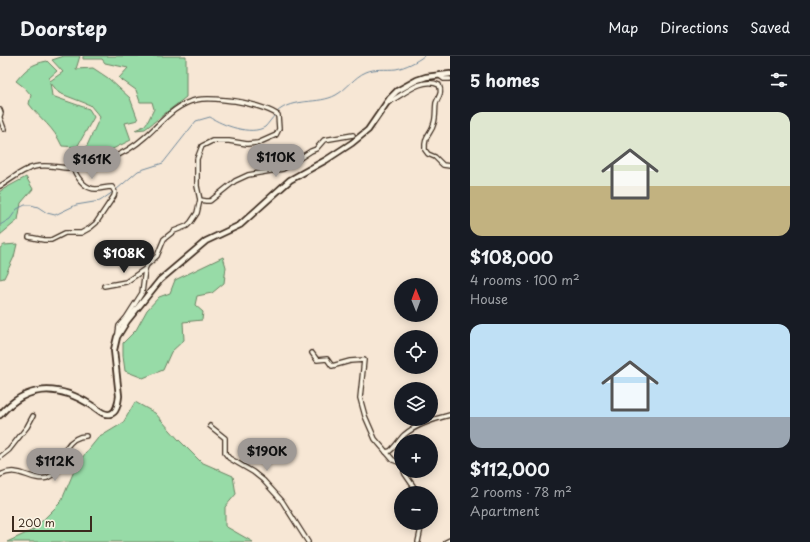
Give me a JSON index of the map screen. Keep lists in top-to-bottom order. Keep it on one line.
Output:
{"scale_bar":"200 m","north":"top","page":{"header":"Doorstep","nav":["Map","Directions","Saved"],"heading":"5 homes","list":[{"name":"$108,000","note":"4 rooms · 100 m² · House"},{"name":"$112,000","note":"2 rooms · 78 m² · Apartment"}],"price":["$110K","$161K","$108K","$190K","$112K"],"map_buttons":["+","−"],"scale":"200 m"}}
